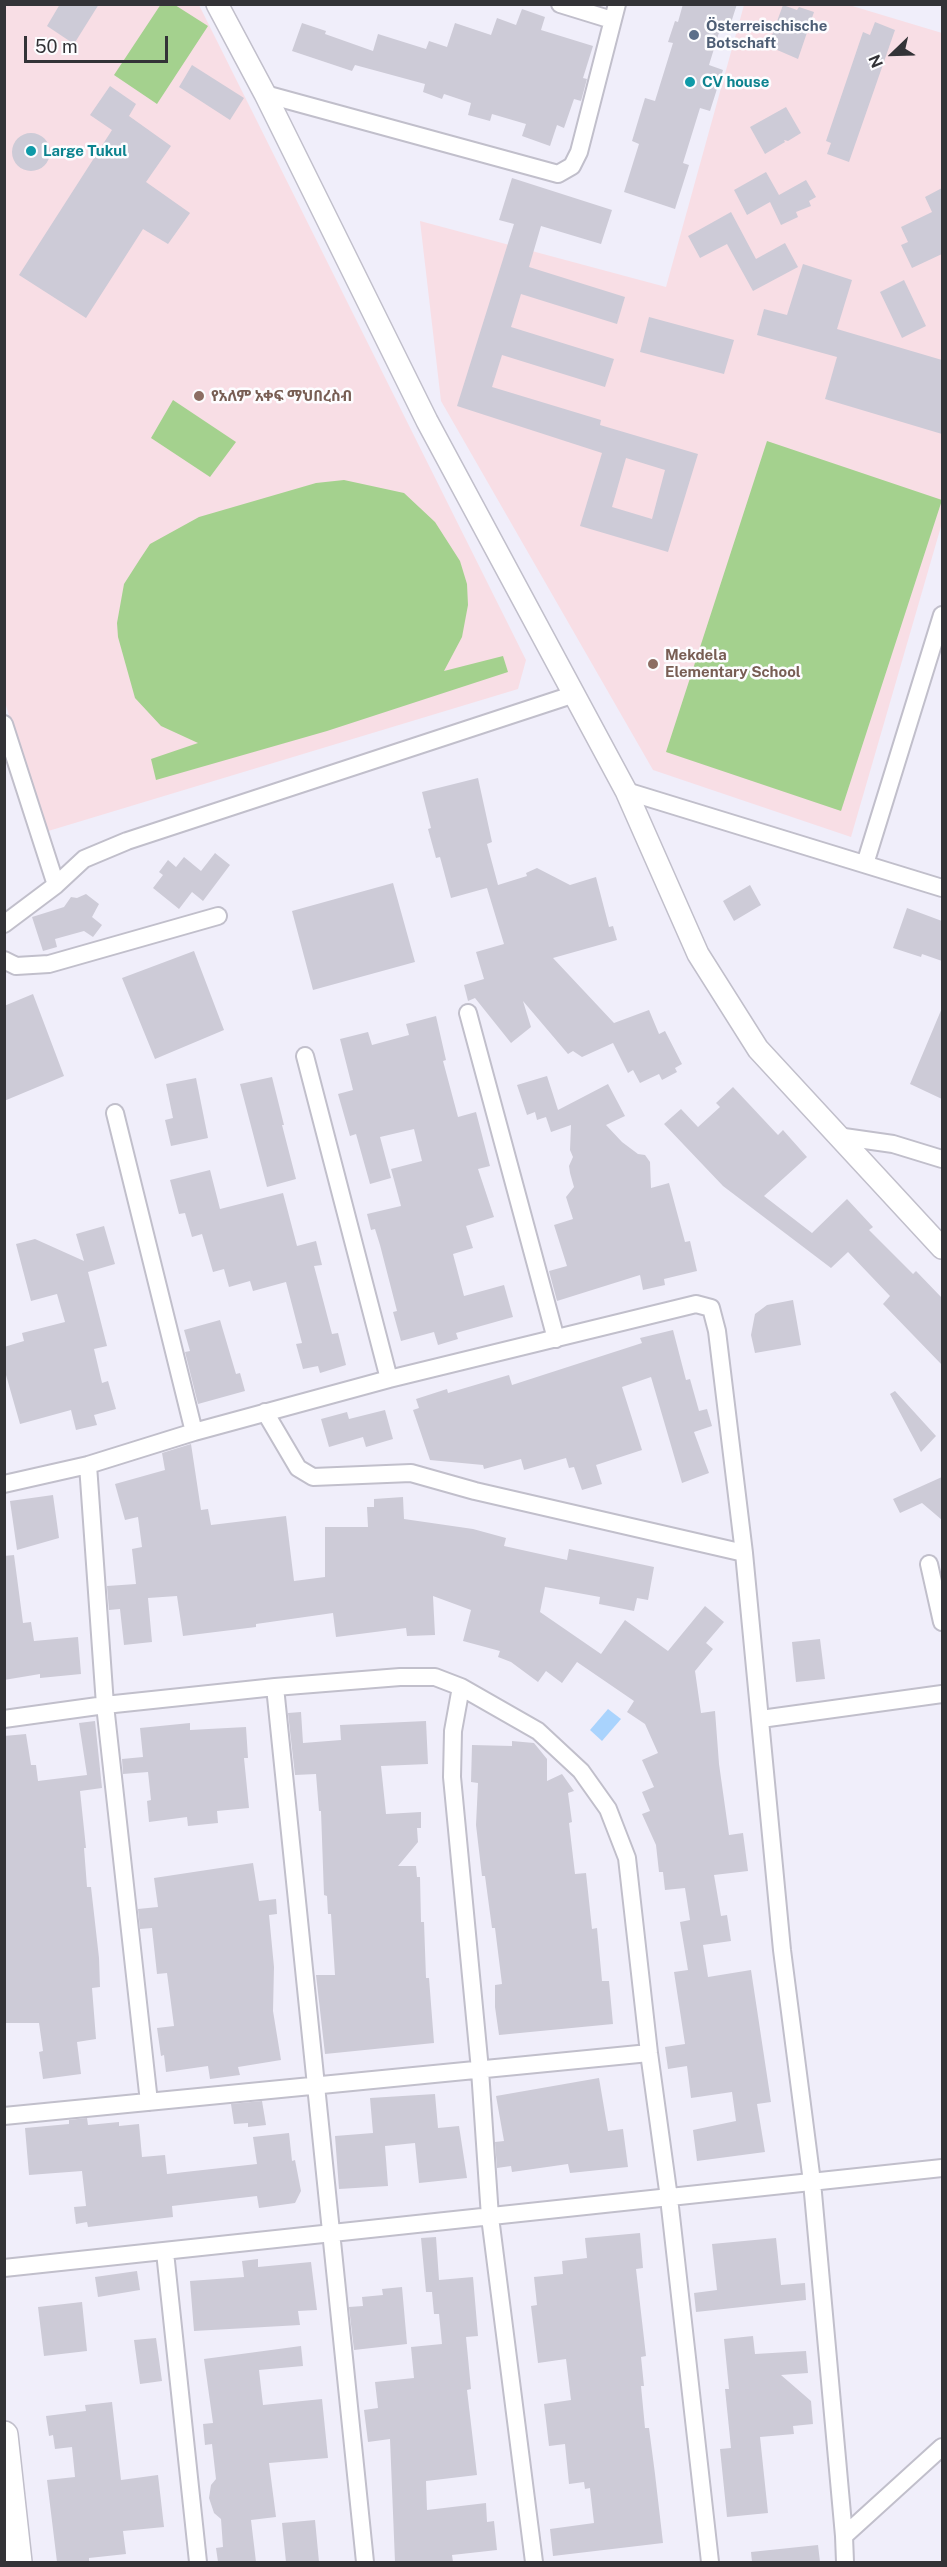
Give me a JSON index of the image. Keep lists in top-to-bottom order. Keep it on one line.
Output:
{"places":["Österreischische Botschaft","CV house","Large Tukul","የአለም አቀፍ ማህበረስብ","Mekdela Elementary School"],"scale_bar":"50 m","north":"bottom left"}
